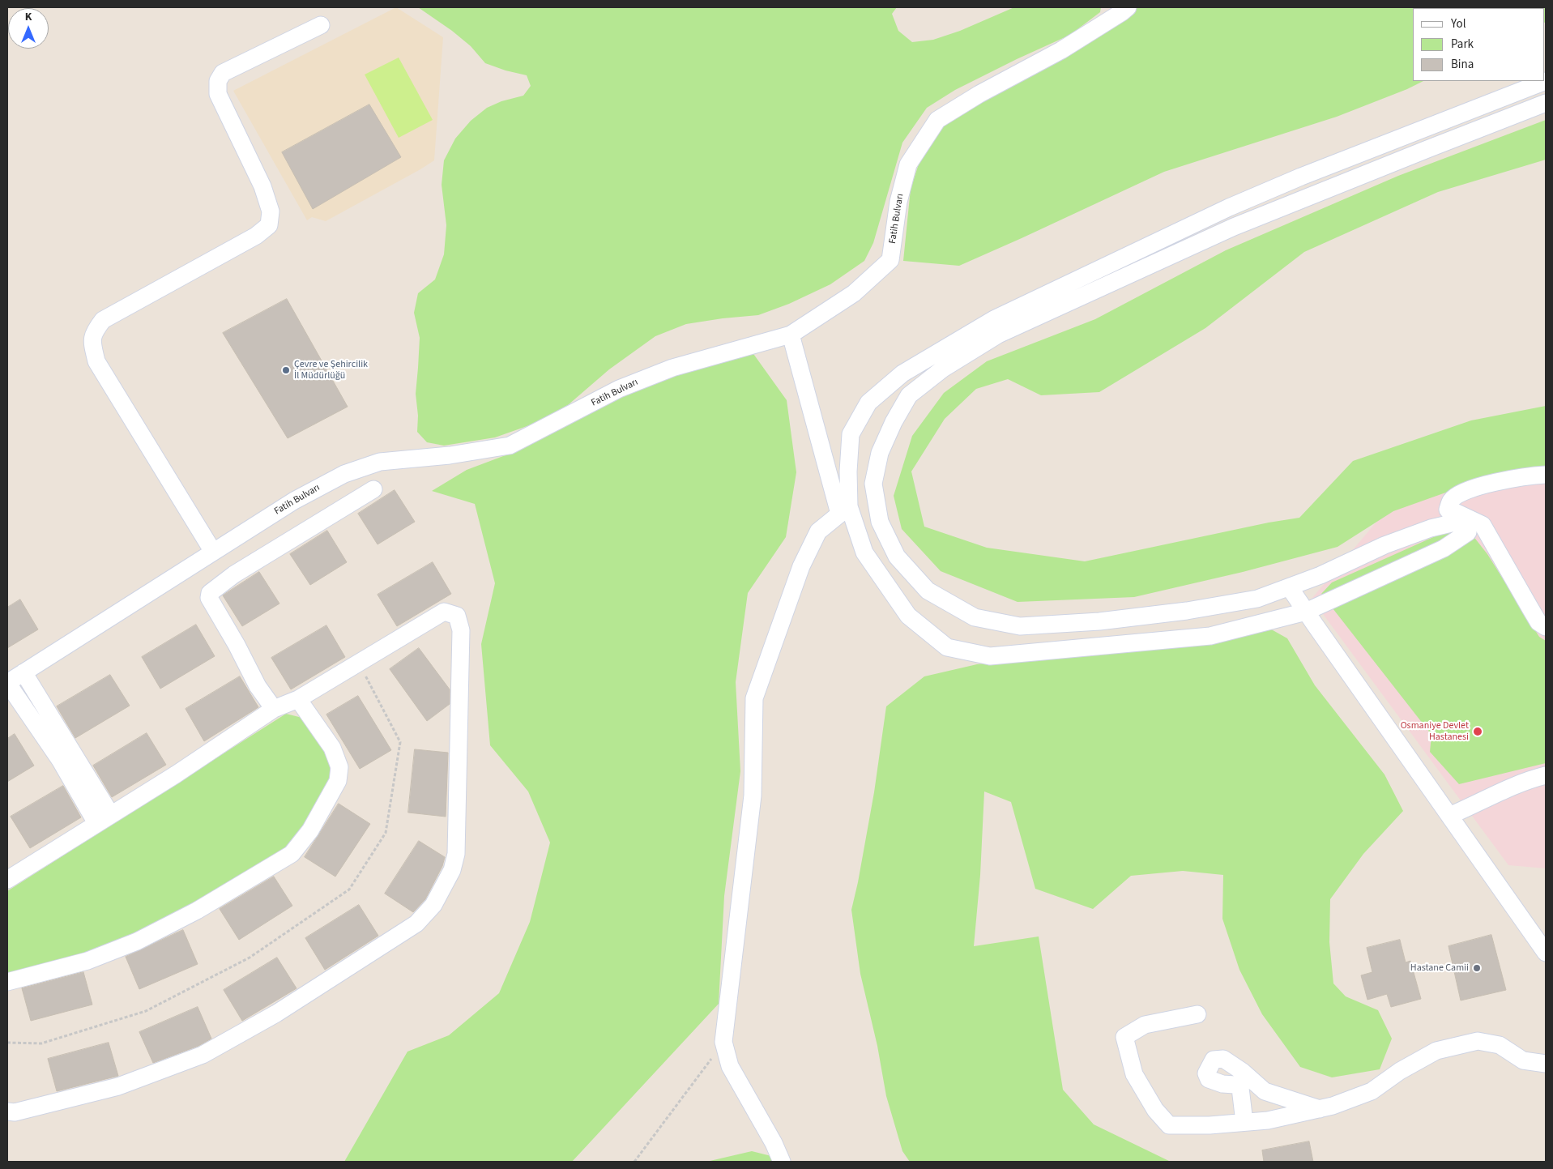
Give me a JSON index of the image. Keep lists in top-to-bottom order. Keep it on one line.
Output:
{"streets":{"street":["Fatih Bulvarı"]},"places":["Çevre ve Şehircilik İl Müdürlüğü","Osmaniye Devlet Hastanesi","Hastane Camii"],"legend":["Yol","Park","Bina"],"north":"top"}
